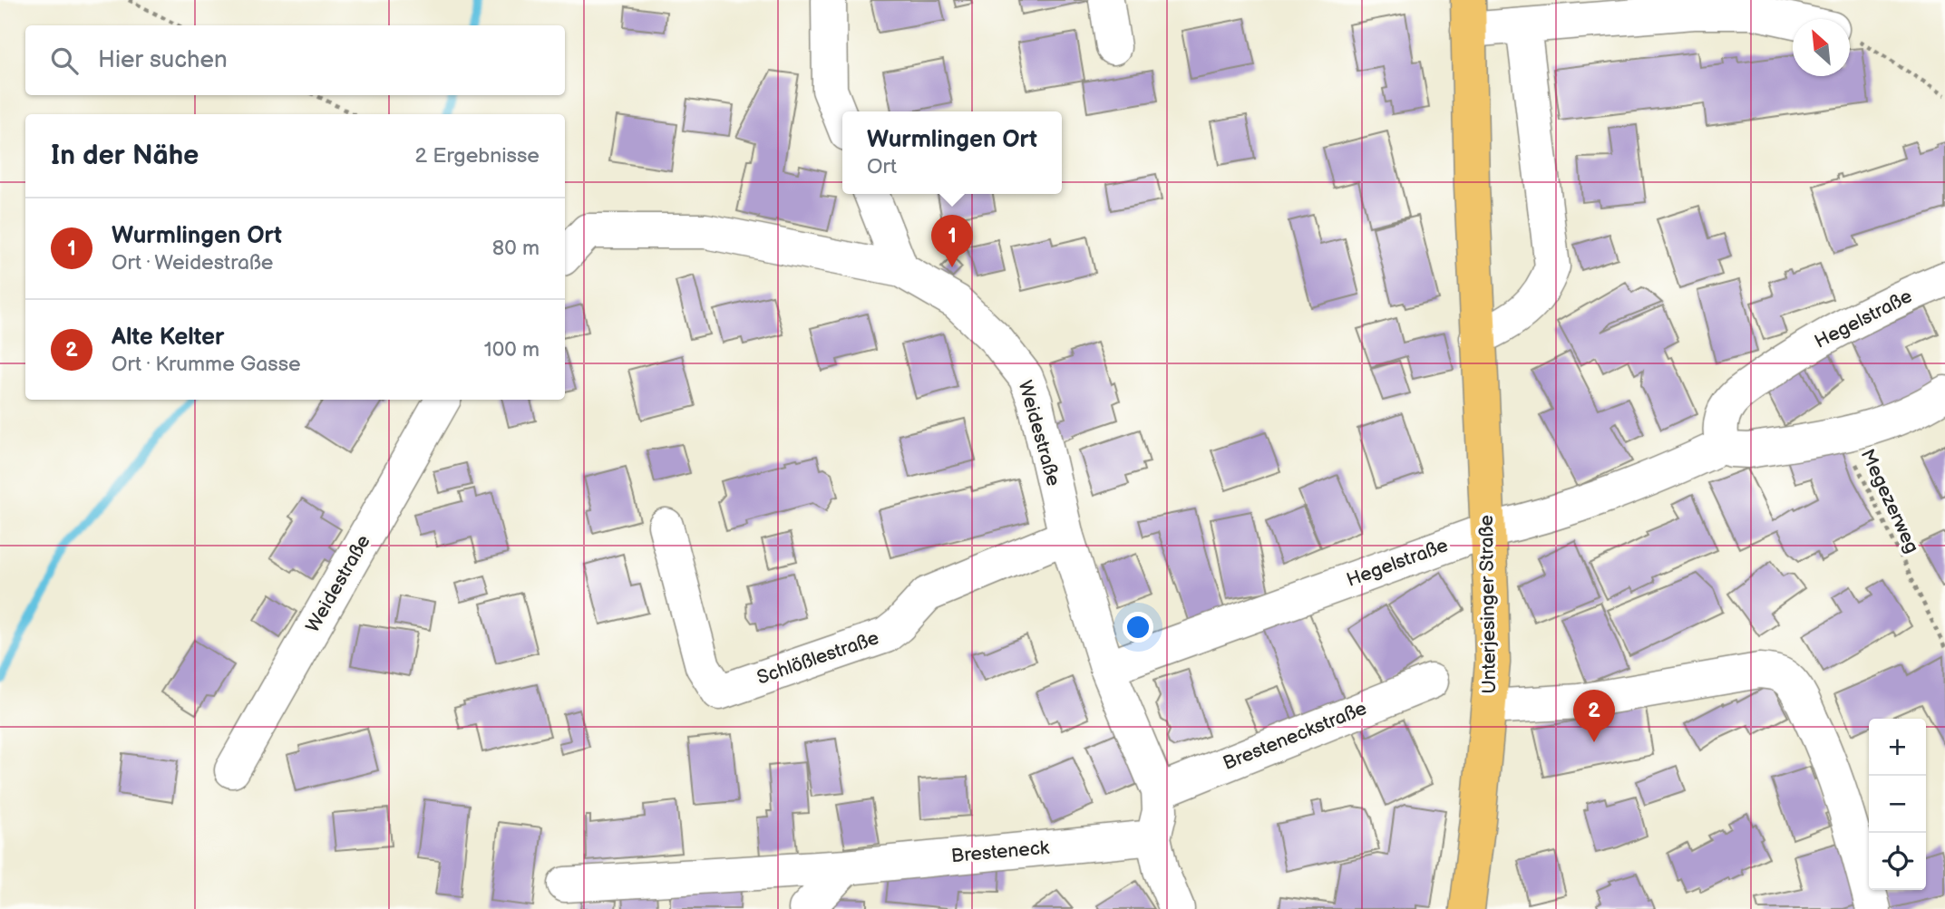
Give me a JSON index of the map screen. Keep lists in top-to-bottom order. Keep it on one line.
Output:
{"streets":{"main road":["Unterjesinger Straße"],"street":["Hegelstraße","Weidestraße","Schlößlestraße","Bresteneckstraße","Bresteneck"],"path":["Megezerweg"]},"crossings":[["Hegelstraße","Weidestraße"],["Hegelstraße","Unterjesinger Straße"],["Weidestraße","Schlößlestraße"],["Weidestraße","Bresteneckstraße"],["Weidestraße","Bresteneck"]],"north":"top left","page":{"search":"Hier suchen","popup":["Wurmlingen Ort","Ort"],"heading":["In der Nähe","2 Ergebnisse"],"list":[{"mark":"1","name":"Wurmlingen Ort","note":"Ort · Weidestraße","value":"80 m"},{"mark":"2","name":"Alte Kelter","note":"Ort · Krumme Gasse","value":"100 m"}],"pins":["1","2"],"map_buttons":["+","−"]}}
